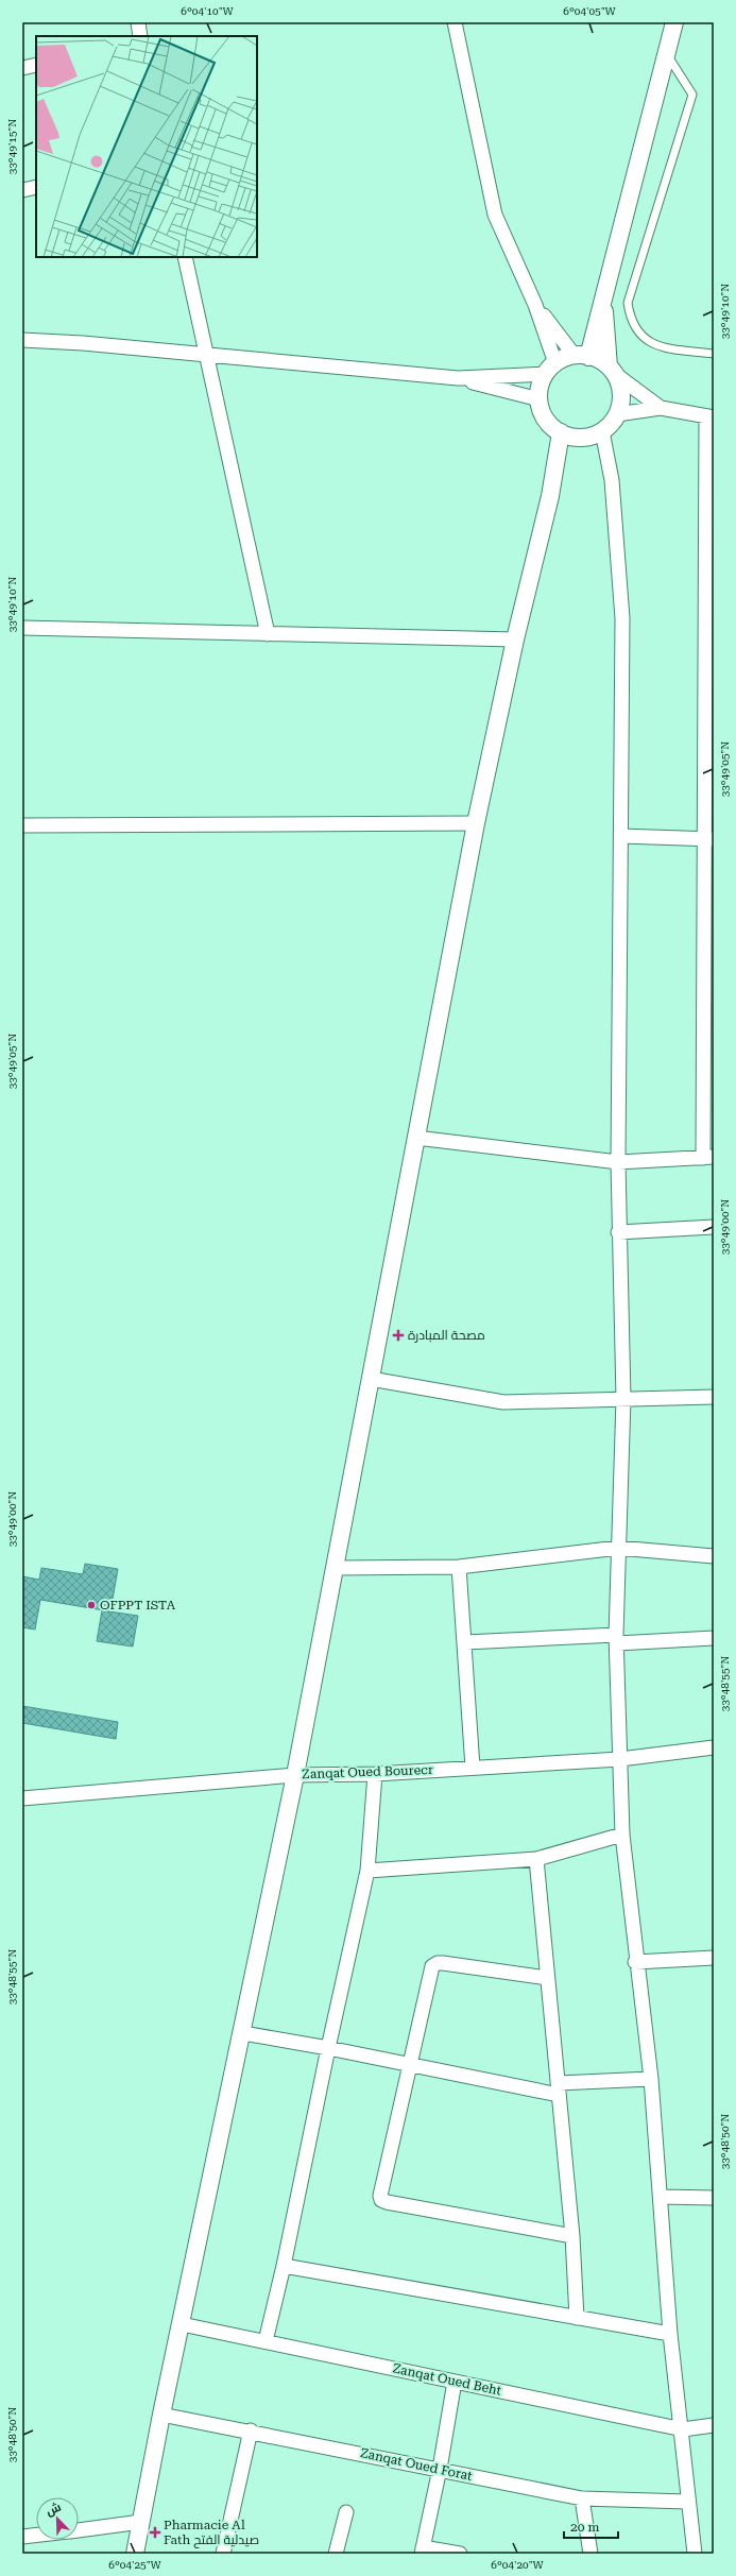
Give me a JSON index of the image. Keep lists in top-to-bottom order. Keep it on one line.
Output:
{"streets":{"street":["Zanqat Oued Bourecr","Zanqat Oued Beht","Zanqat Oued Forat"]},"places":{"health":["مصحة المبادرة","Pharmacie Al Fath صيدلية الفتح"],"other":["OFPPT ISTA"]},"scale_bar":"20 m","north":"top left","coordinates":["6°04'10\"W","6°04'05\"W","33°49'15\"N","33°49'10\"N","33°49'05\"N","33°49'00\"N","33°48'55\"N","33°48'50\"N","6°04'25\"W","6°04'20\"W"]}
